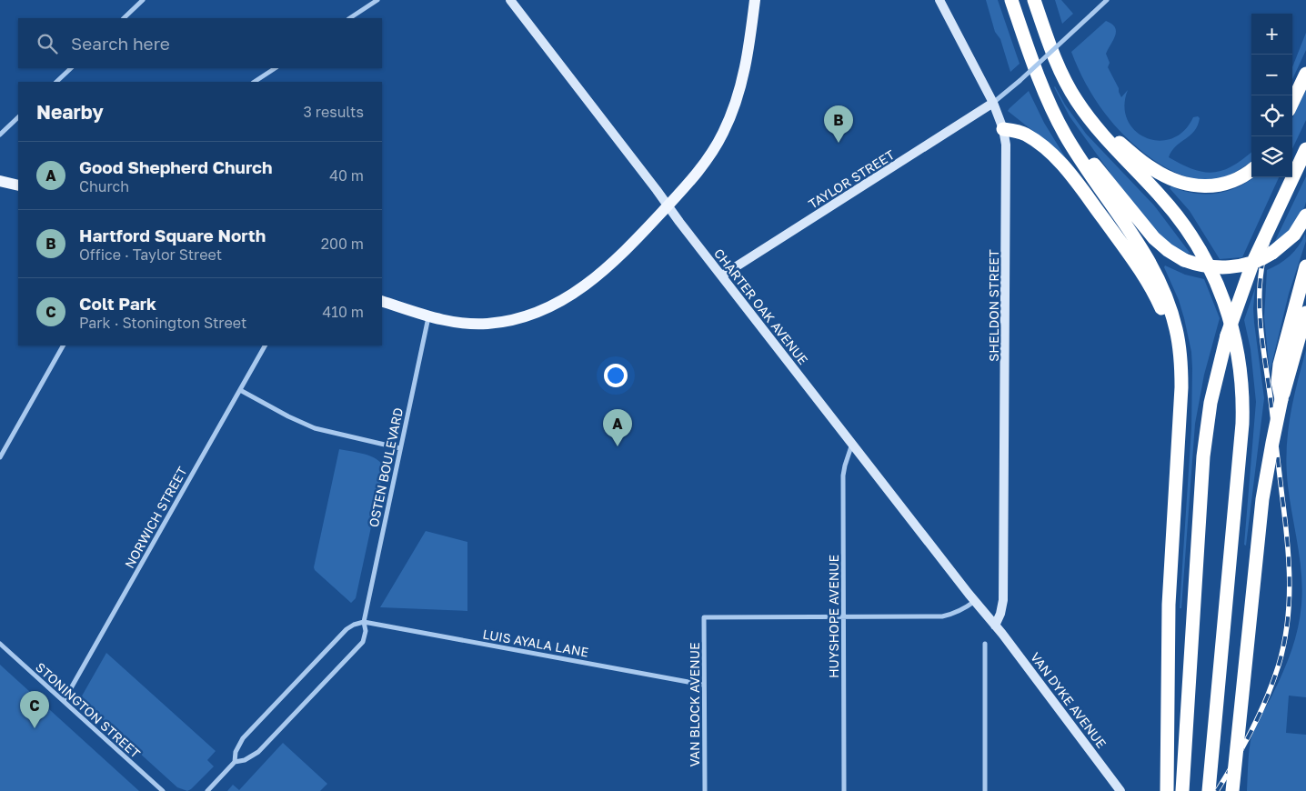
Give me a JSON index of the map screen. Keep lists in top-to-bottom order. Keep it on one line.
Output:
{"streets":{"street":["TAYLOR STREET","SHELDON STREET","CHARTER OAK AVENUE","OSTEN BOULEVARD","NORWICH STREET","HUYSHOPE AVENUE","LUIS AYALA LANE","VAN DYKE AVENUE","VAN BLOCK AVENUE","STONINGTON STREET"]},"crossings":[["TAYLOR STREET","SHELDON STREET"],["TAYLOR STREET","CHARTER OAK AVENUE"],["SHELDON STREET","CHARTER OAK AVENUE"],["SHELDON STREET","VAN DYKE AVENUE"],["CHARTER OAK AVENUE","HUYSHOPE AVENUE"],["CHARTER OAK AVENUE","VAN DYKE AVENUE"],["OSTEN BOULEVARD","LUIS AYALA LANE"],["NORWICH STREET","STONINGTON STREET"],["HUYSHOPE AVENUE","VAN BLOCK AVENUE"],["LUIS AYALA LANE","VAN BLOCK AVENUE"]],"page":{"map_buttons":["+","−"],"search":"Search here","heading":["Nearby","3 results"],"pins":["B","A","C"],"list":[{"mark":"A","name":"Good Shepherd Church","note":"Church","value":"40 m"},{"mark":"B","name":"Hartford Square North","note":"Office · Taylor Street","value":"200 m"},{"mark":"C","name":"Colt Park","note":"Park · Stonington Street","value":"410 m"}]}}
